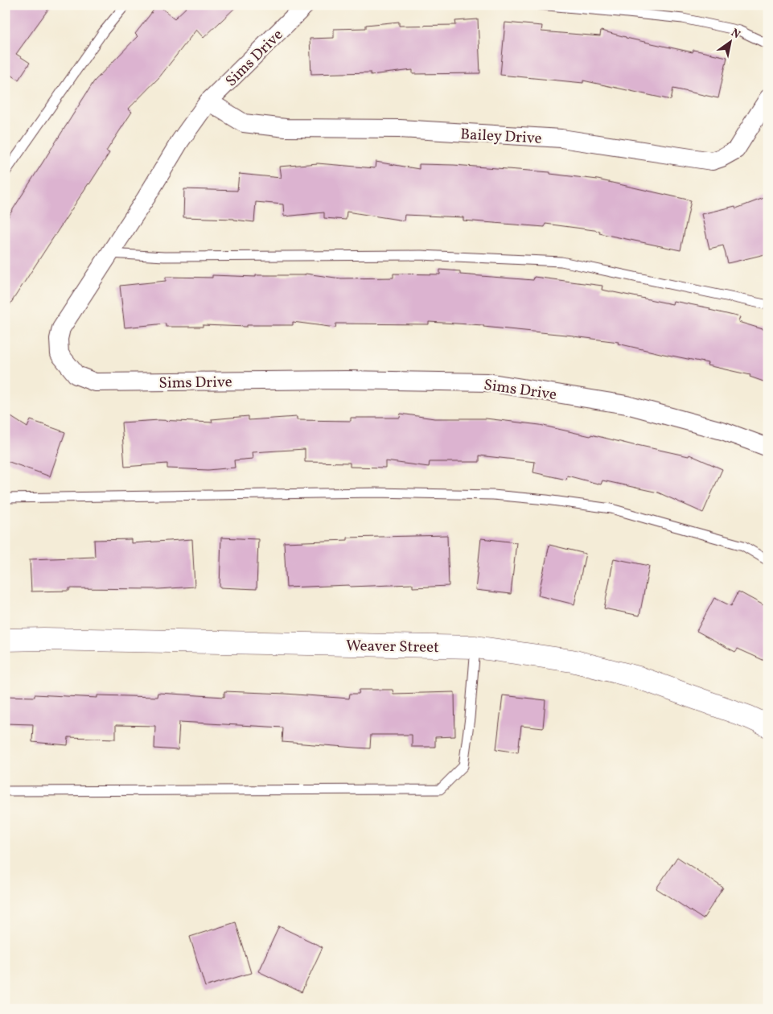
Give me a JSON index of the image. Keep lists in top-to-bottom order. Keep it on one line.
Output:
{"streets":{"street":["Sims Drive","Bailey Drive","Weaver Street"]},"crossings":[["Sims Drive","Bailey Drive"]],"north":"top right"}
